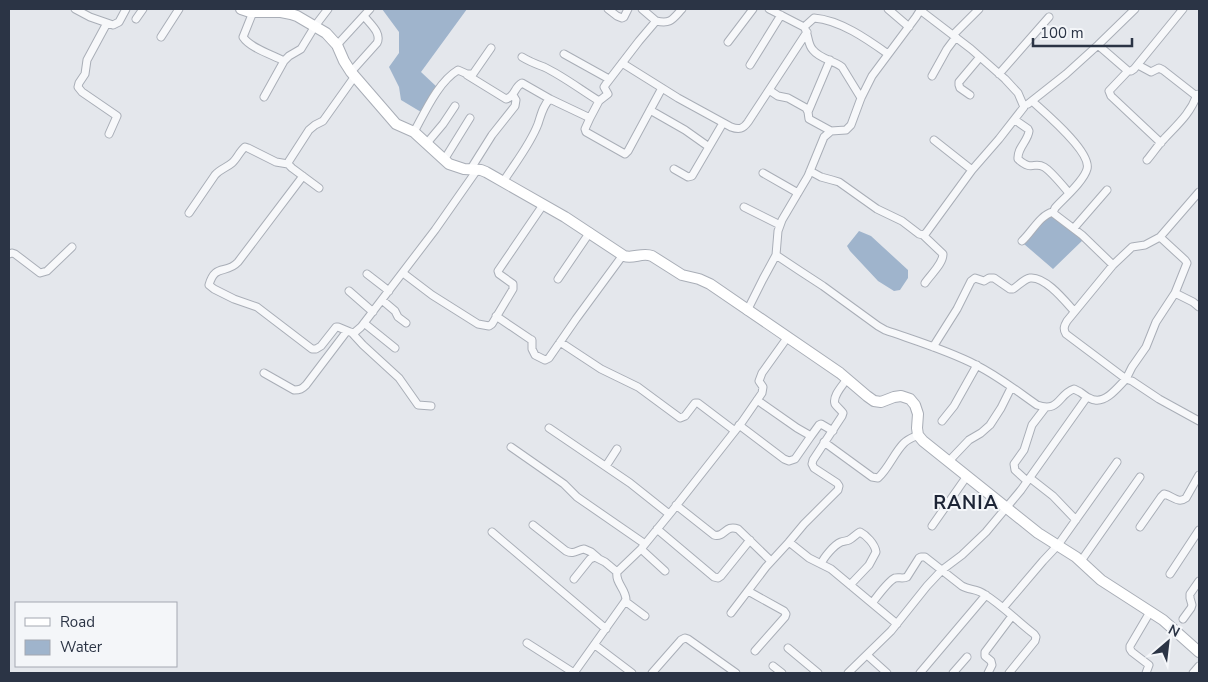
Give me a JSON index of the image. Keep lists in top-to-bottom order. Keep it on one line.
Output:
{"districts":["RANIA"],"legend":["Road","Water"],"scale_bar":"100 m","north":"top right"}
